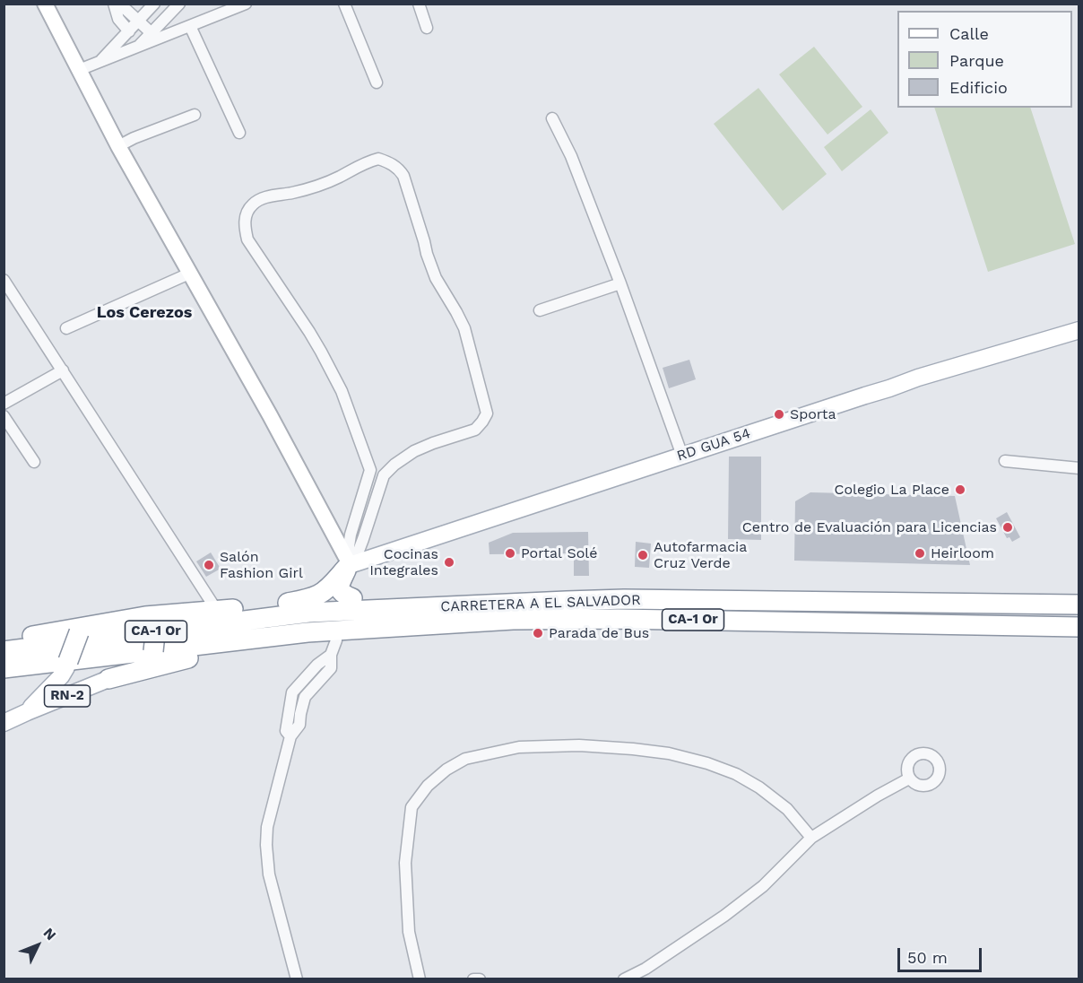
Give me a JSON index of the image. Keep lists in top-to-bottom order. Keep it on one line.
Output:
{"streets":{"highway":["CARRETERA A EL SALVADOR","CA-1 Or"],"main road":["RD GUA 54","RN-2"]},"districts":["Los Cerezos"],"places":["Sporta","Colegio La Place","Centro de Evaluación para Licencias","Portal Solé","Heirloom","Autofarmacia Cruz Verde","Cocinas Integrales","Salón Fashion Girl","Parada de Bus"],"legend":["Calle","Parque","Edificio"],"scale_bar":"50 m","north":"top right"}
